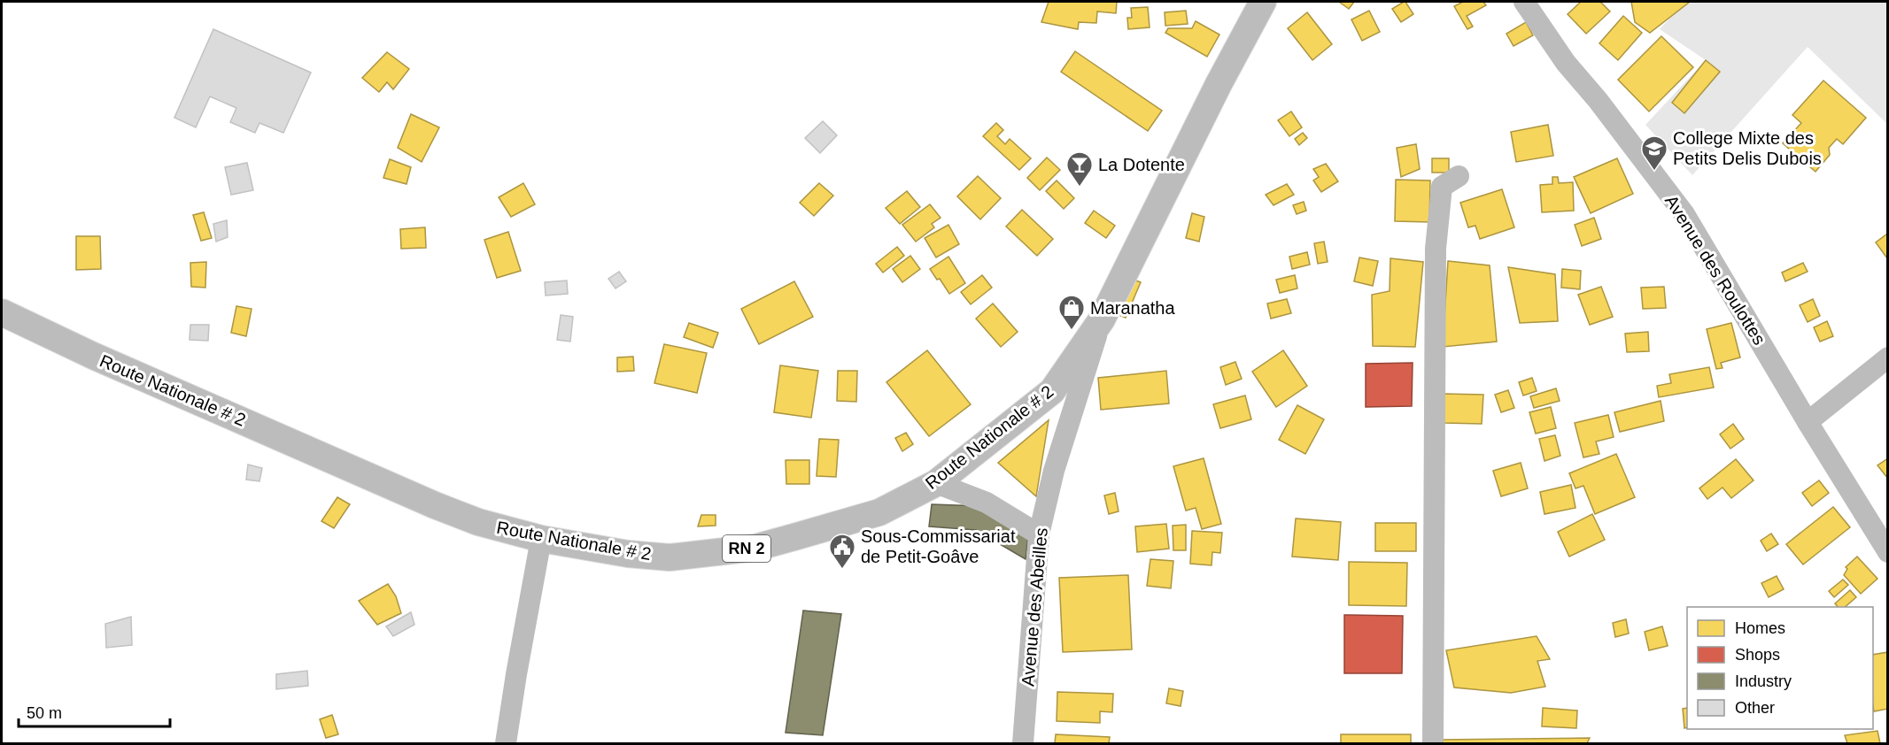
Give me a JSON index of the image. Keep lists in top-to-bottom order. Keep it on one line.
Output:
{"streets":{"main road":["Route Nationale # 2","RN 2"],"street":["Avenue des Roulottes","Avenue des Abeilles"]},"crossings":[["Route Nationale # 2","Avenue des Abeilles"]],"places":{"school or university":["College Mixte des Petits Delis Dubois"],"bar":["La Dotente"],"shop":["Maranatha"],"public building":["Sous-Commissariat de Petit-Goâve"]},"legend":["Homes","Shops","Industry","Other"],"scale_bar":"50 m"}
